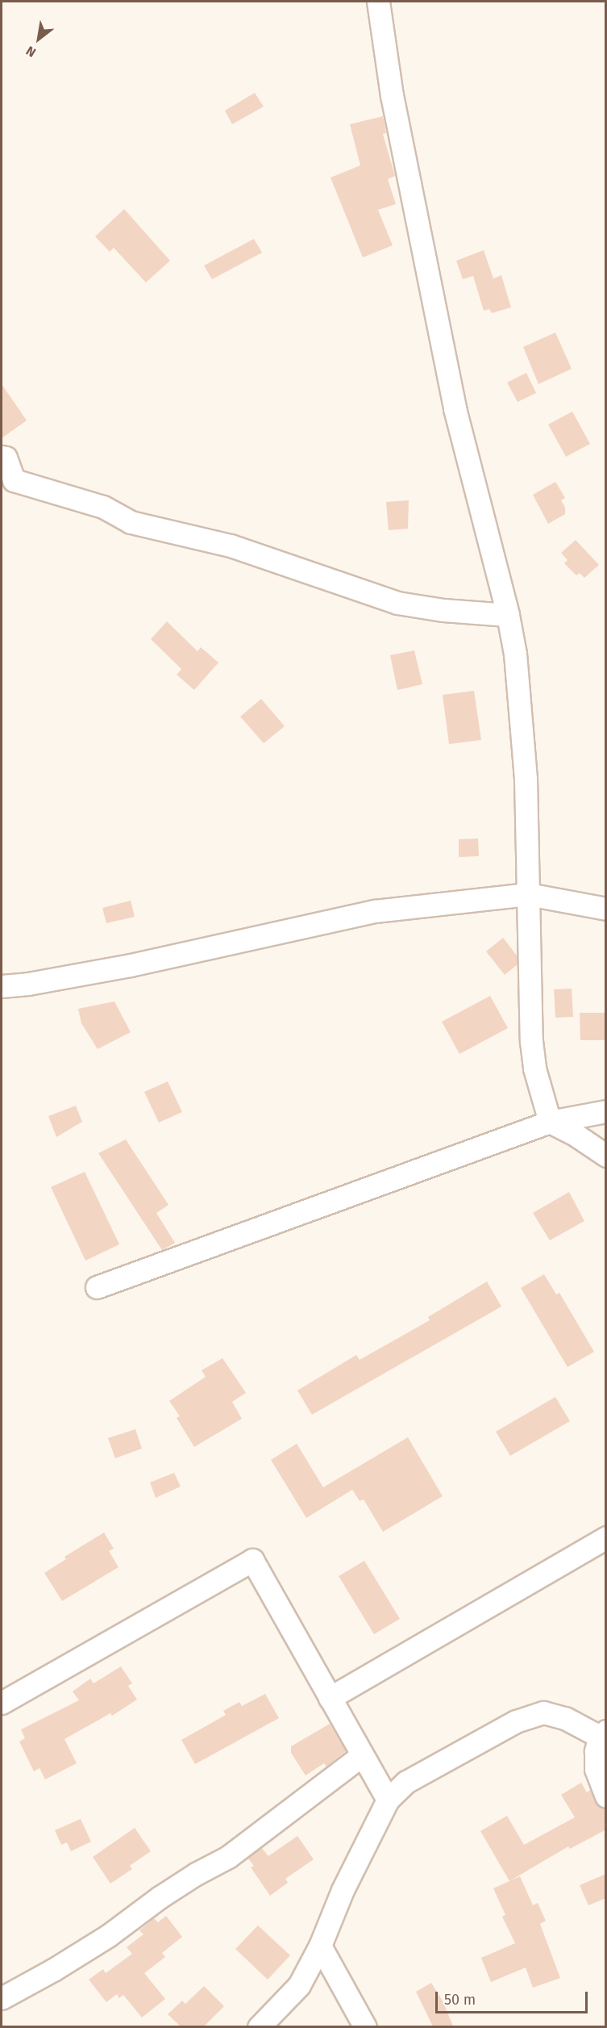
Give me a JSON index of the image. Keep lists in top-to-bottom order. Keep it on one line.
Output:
{"scale_bar":"50 m","north":"bottom left"}
